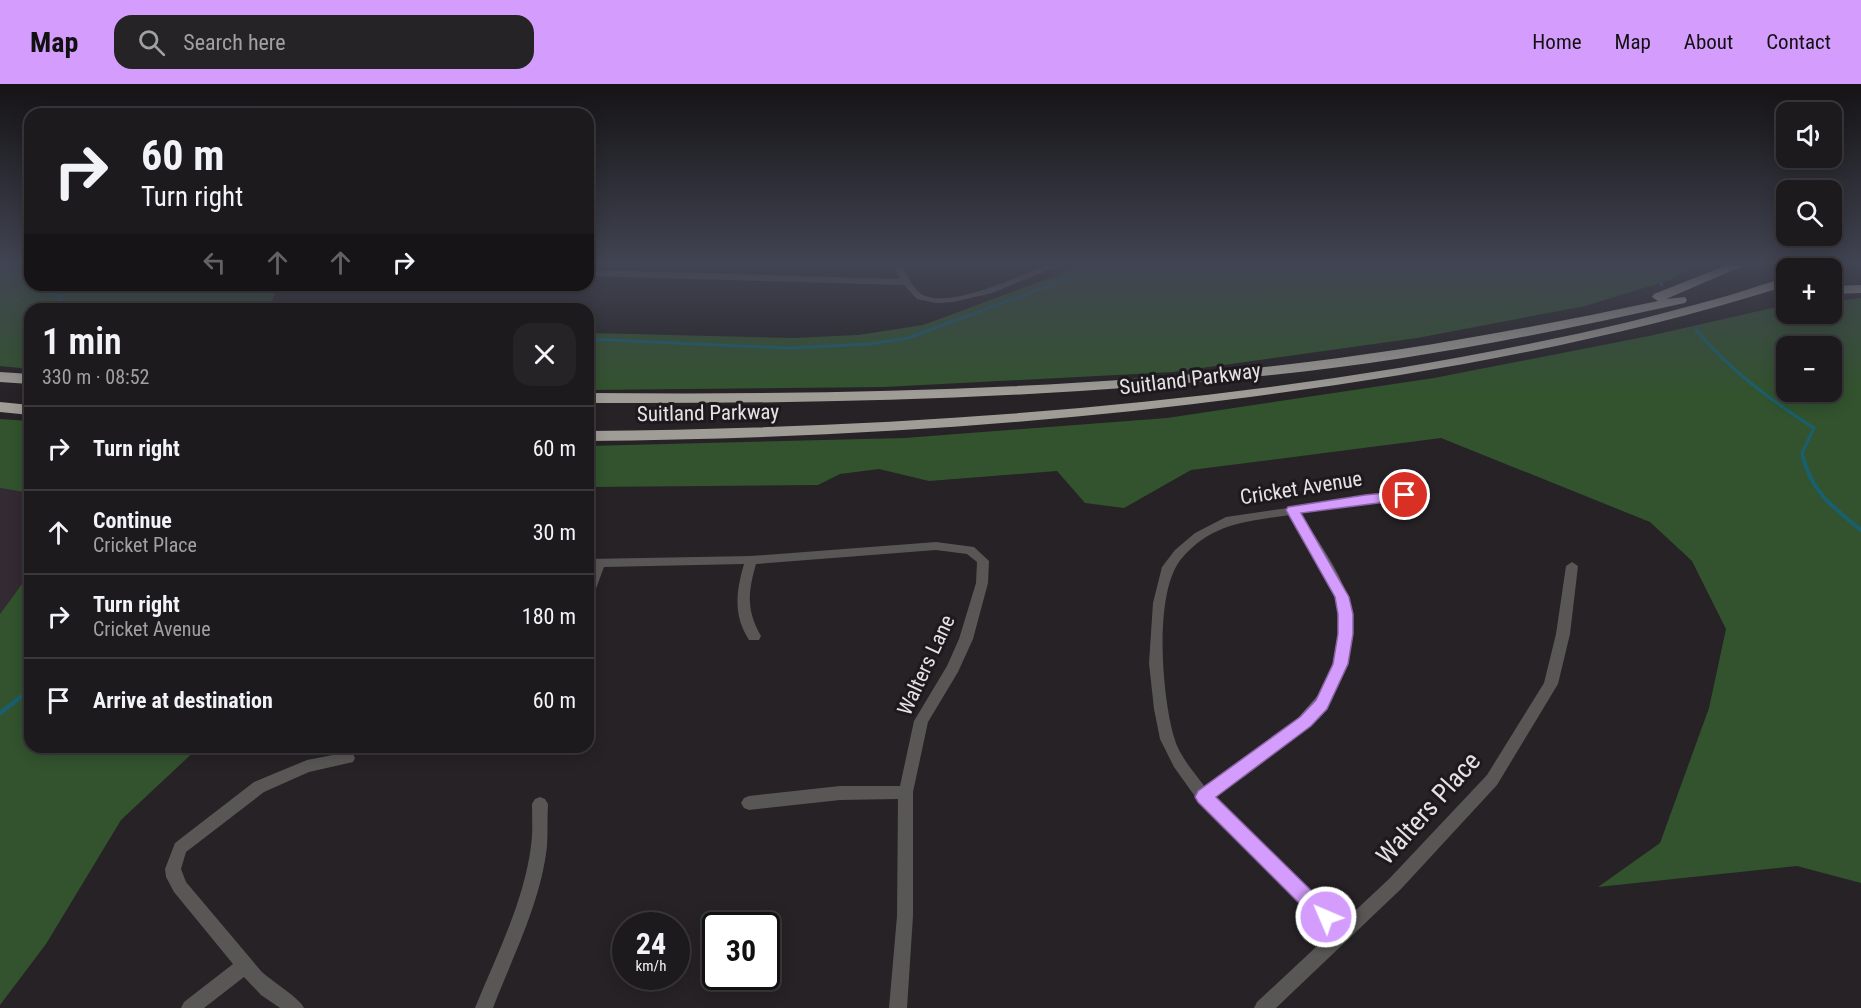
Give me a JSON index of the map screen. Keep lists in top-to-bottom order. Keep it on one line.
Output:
{"streets":{"highway":["Suitland Parkway"],"street":["Cricket Avenue","Walters Lane","Walters Place"]},"crossings":[["Cricket Avenue","Walters Place"]],"page":{"header":"Map","search":"Search here","nav":["Home","Map","About","Contact"],"map_buttons":["+","−"],"turn":["60 m","Turn right"],"heading":["1 min","330 m · 08:52"],"list":[{"name":"Turn right","value":"60 m"},{"name":"Continue","note":"Cricket Place","value":"30 m"},{"name":"Turn right","note":"Cricket Avenue","value":"180 m"},{"name":"Arrive at destination","value":"60 m"}],"speed":"24 km/h","limit":"30"}}
